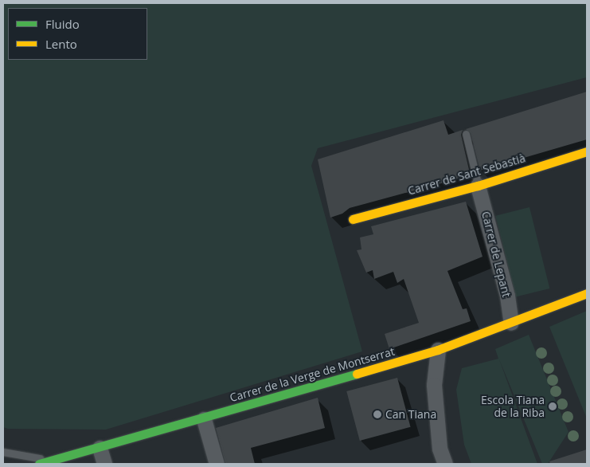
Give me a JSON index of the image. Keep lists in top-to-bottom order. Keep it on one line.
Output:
{"streets":{"street":["Carrer de Sant Sebastià","Carrer de Lepant","Carrer de la Verge de Montserrat"]},"crossings":[["Carrer de Sant Sebastià","Carrer de Lepant"],["Carrer de Lepant","Carrer de la Verge de Montserrat"]],"places":["Escola Tiana de la Riba","Can Tiana"],"legend":["Fluido","Lento"]}
